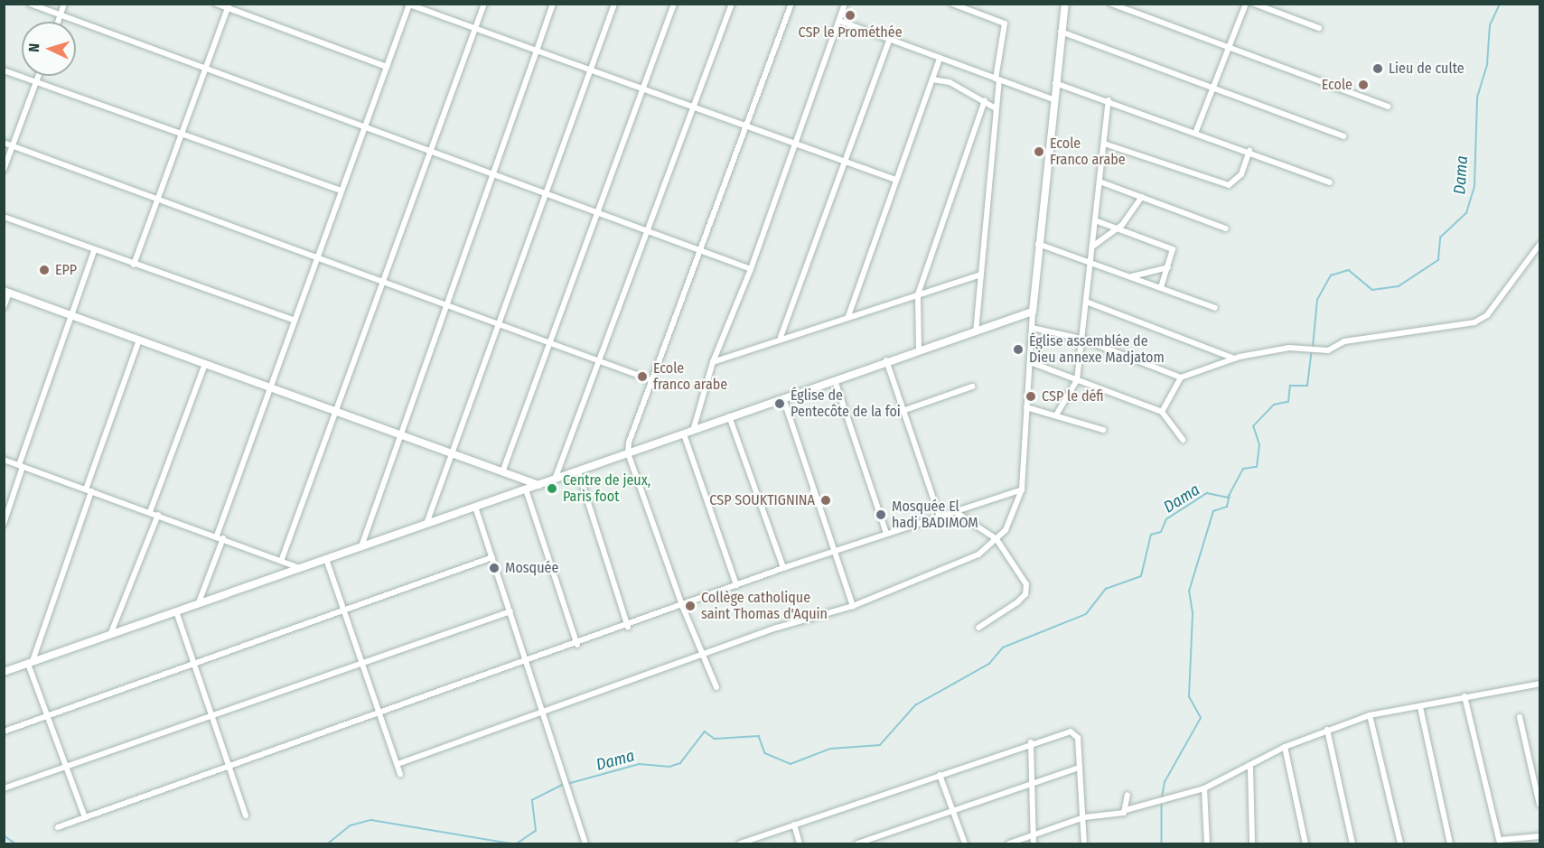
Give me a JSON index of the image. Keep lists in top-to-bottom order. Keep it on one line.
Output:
{"water":["Dama"],"places":["CSP le Prométhée","Lieu de culte","Ecole","Ecole Franco arabe","EPP","Église assemblée de Dieu annexe Madjatom","Ecole franco arabe","CSP le défi","Église de Pentecôte de la foi","Centre de jeux, Paris foot","CSP SOUKTIGNINA","Mosquée El hadj BADIMOM","Mosquée","Collège catholique saint Thomas d'Aquin"],"north":"left"}
